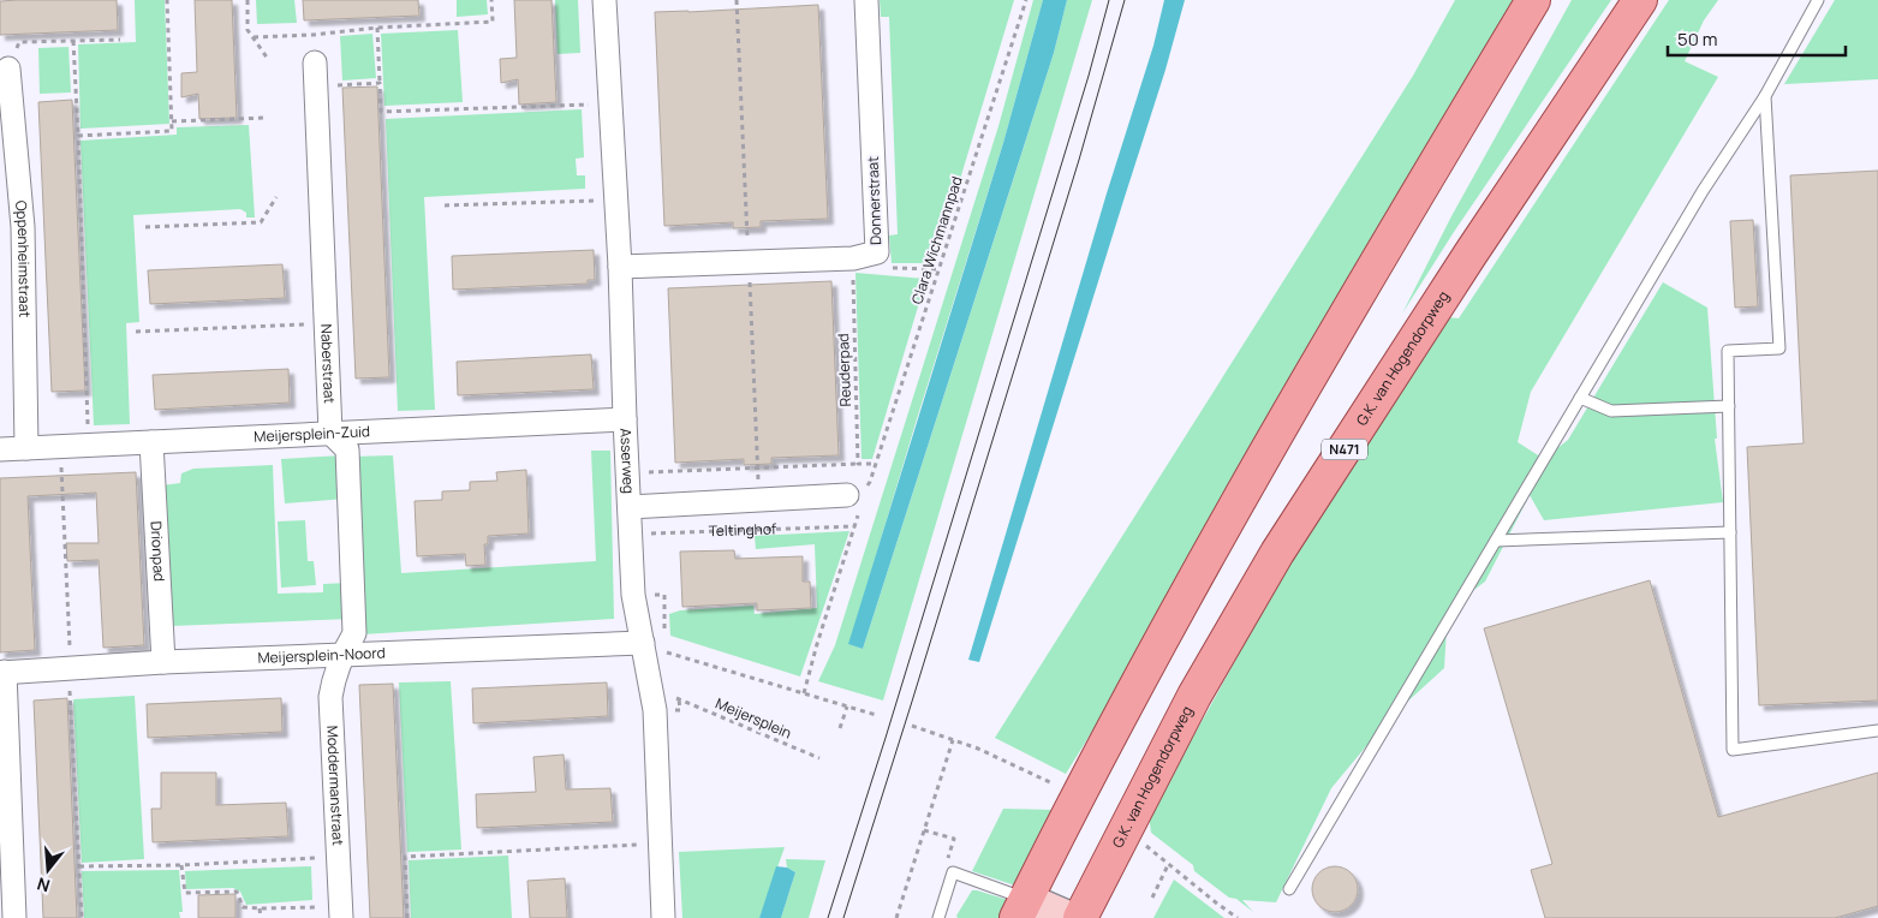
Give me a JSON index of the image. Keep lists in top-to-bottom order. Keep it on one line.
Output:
{"streets":{"main road":["G.K. van Hogendorpweg","N471"],"street":["Donnerstraat","Oppenheimstraat","Naberstraat","Meijersplein-Zuid","Asserweg","Teltinghof","Drionpad","Meijersplein-Noord","Moddermanstraat"],"path":["Clara Wichmannpad","Reuderpad","Meijersplein"]},"crossings":[["Donnerstraat","Reuderpad"],["Donnerstraat","Asserweg"],["Clara Wichmannpad","Teltinghof"],["Oppenheimstraat","Meijersplein-Zuid"],["Naberstraat","Meijersplein-Zuid"],["Meijersplein-Zuid","Asserweg"],["Meijersplein-Zuid","Drionpad"],["Asserweg","Teltinghof"],["Asserweg","Meijersplein-Noord"],["Drionpad","Meijersplein-Noord"],["Meijersplein-Noord","Moddermanstraat"]],"scale_bar":"50 m","north":"bottom"}
